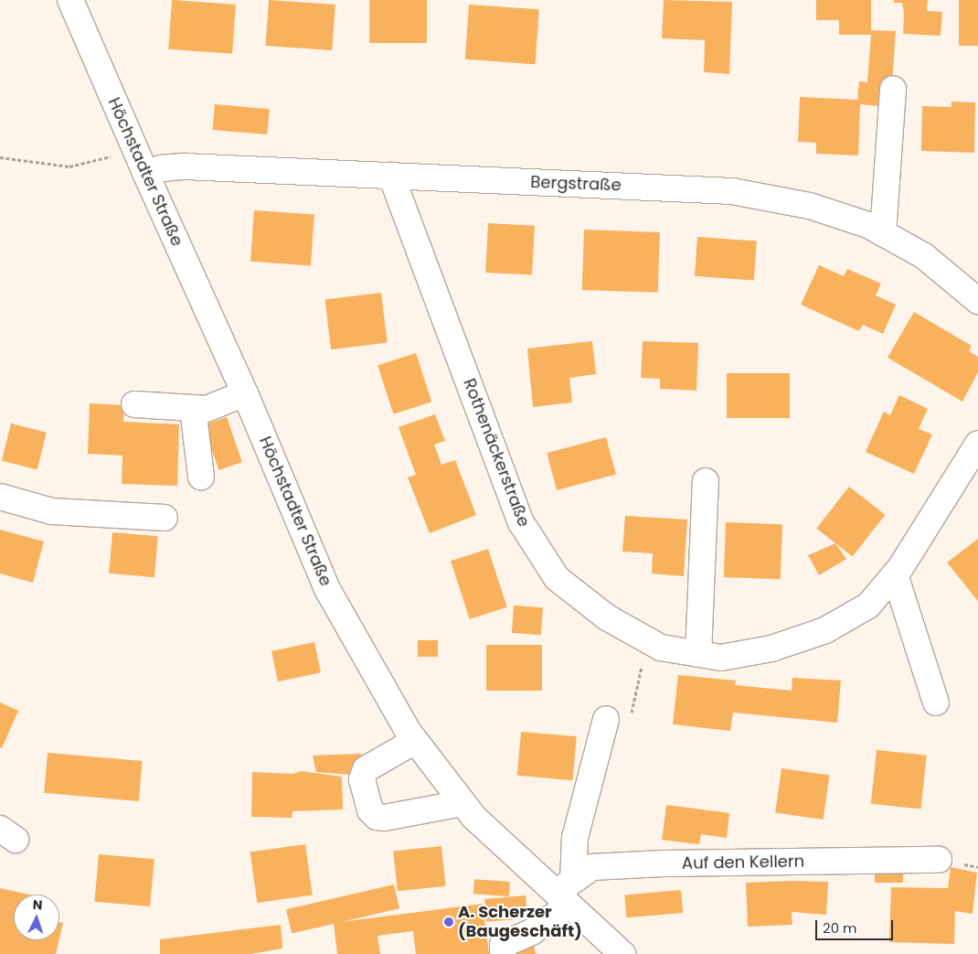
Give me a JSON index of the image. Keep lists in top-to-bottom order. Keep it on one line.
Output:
{"streets":{"street":["Höchstadter Straße","Bergstraße","Rothenäckerstraße","Auf den Kellern"]},"crossings":[["Höchstadter Straße","Bergstraße"],["Höchstadter Straße","Auf den Kellern"],["Bergstraße","Rothenäckerstraße"]],"places":["A. Scherzer (Baugeschäft)"],"scale_bar":"20 m","north":"top"}
